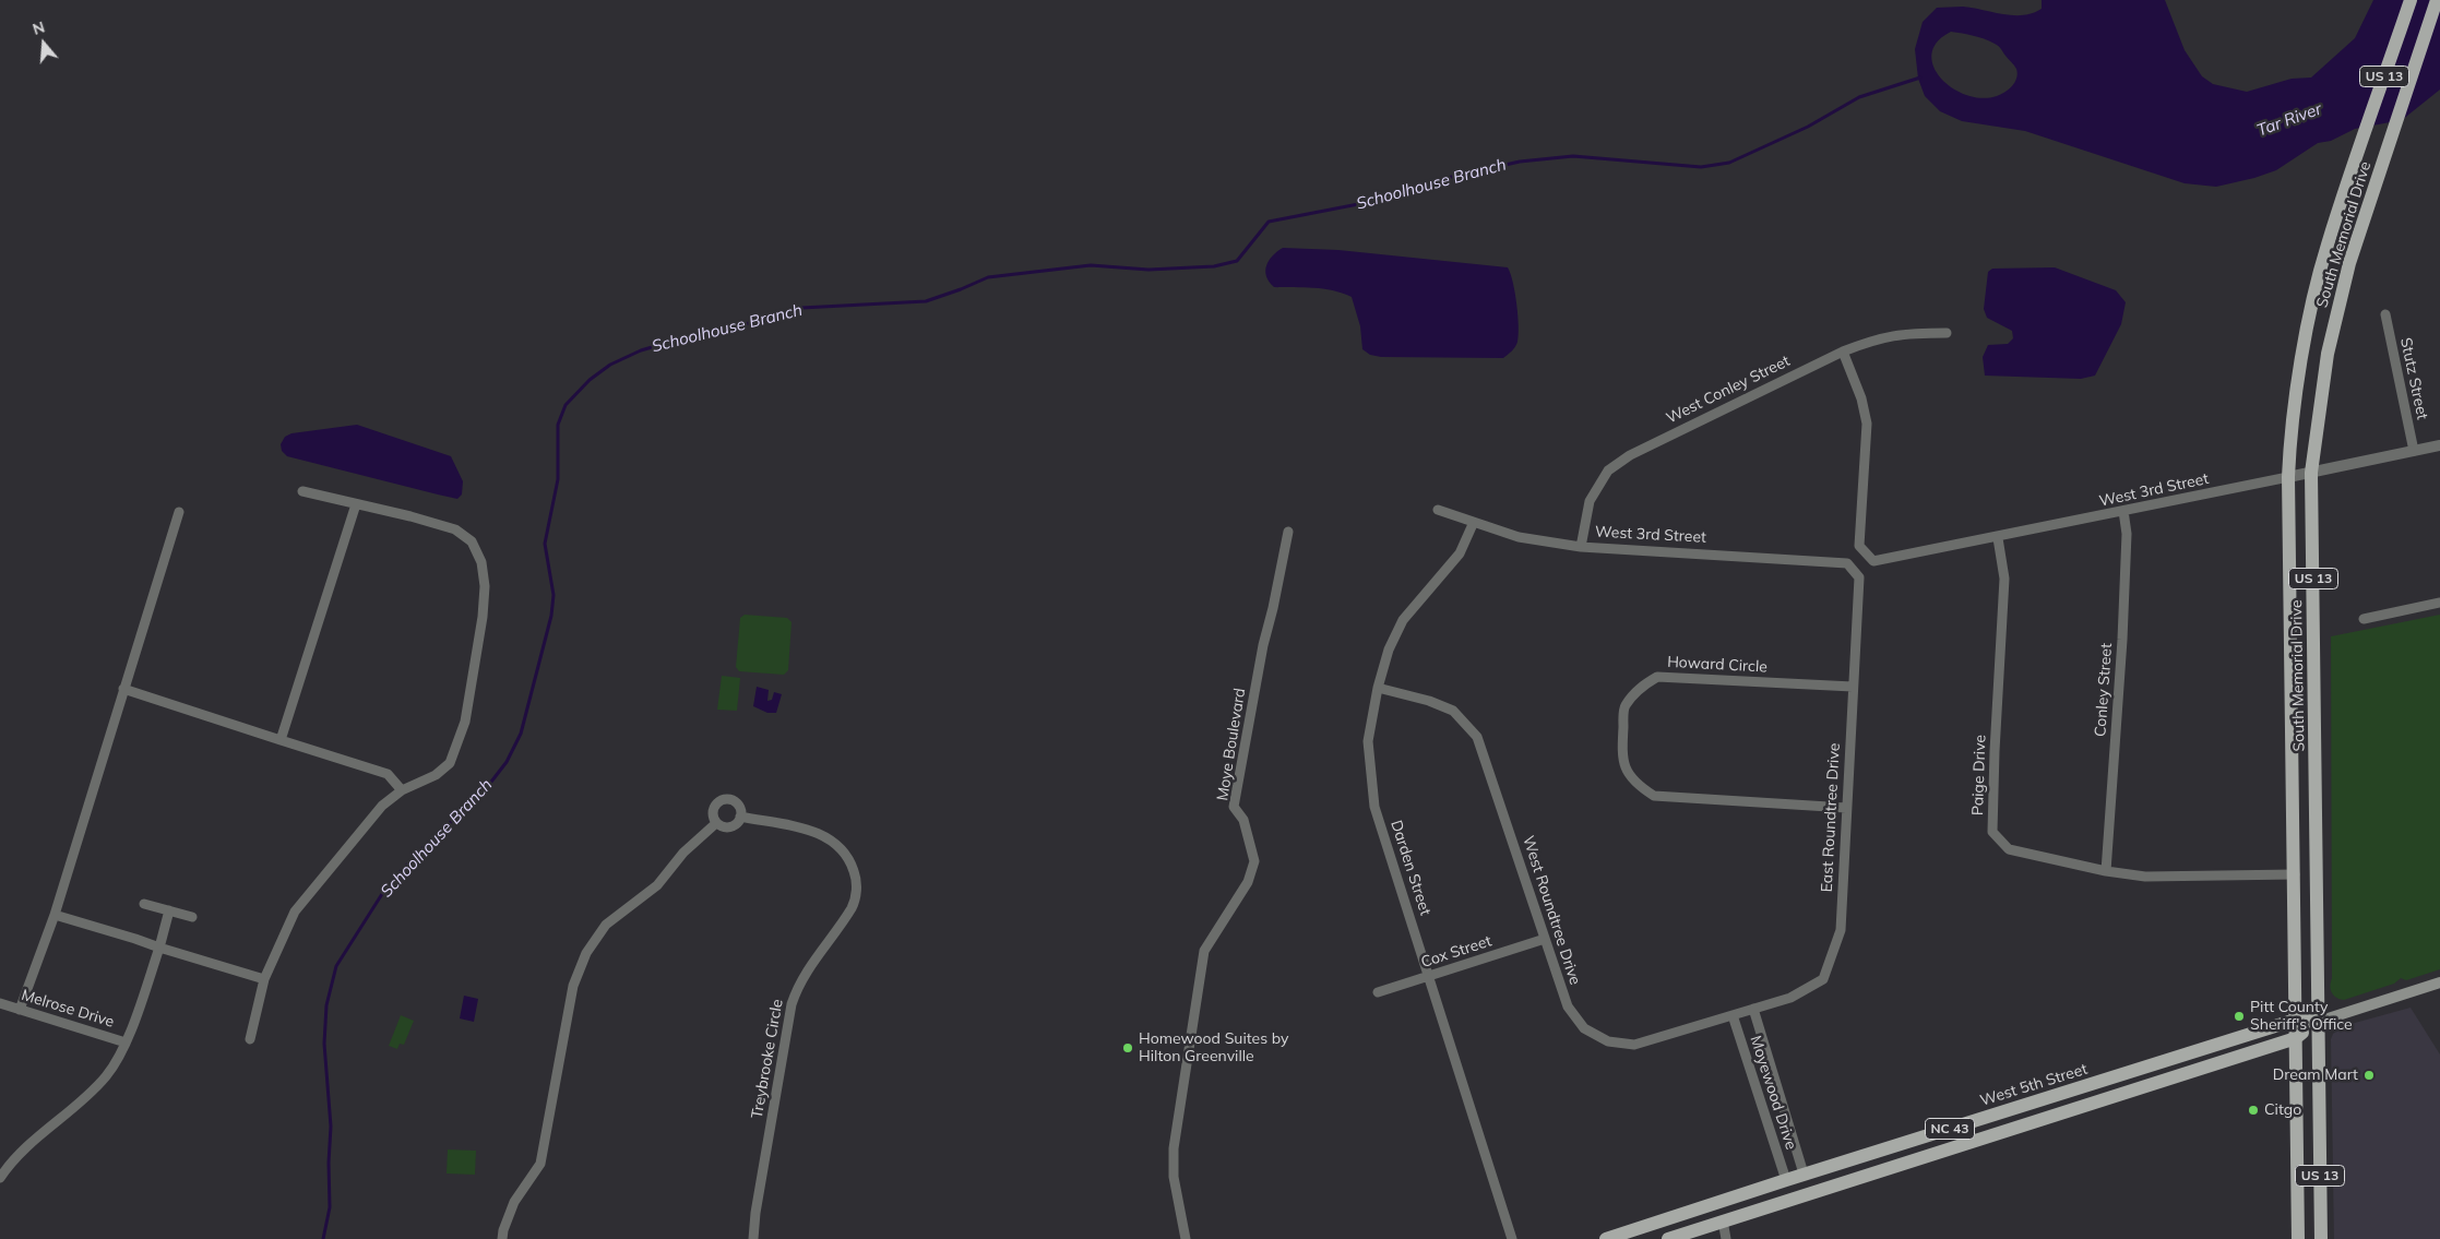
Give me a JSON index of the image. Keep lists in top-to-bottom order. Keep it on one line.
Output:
{"streets":{"main road":["US 13","South Memorial Drive","West 5th Street","NC 43"],"street":["Stutz Street","West Conley Street","West 3rd Street","Howard Circle","Conley Street","Moye Boulevard","Paige Drive","East Roundtree Drive","Darden Street","West Roundtree Drive","Cox Street","Melrose Drive","Treybrooke Circle","Moyewood Drive"]},"crossings":[["South Memorial Drive","West 3rd Street"],["South Memorial Drive","Paige Drive"],["South Memorial Drive","West 5th Street"],["Stutz Street","West 3rd Street"],["West Conley Street","West 3rd Street"],["West 3rd Street","Conley Street"],["West 3rd Street","Paige Drive"],["West 3rd Street","East Roundtree Drive"],["West 3rd Street","Darden Street"],["Howard Circle","East Roundtree Drive"],["Conley Street","Paige Drive"],["East Roundtree Drive","West Roundtree Drive"],["East Roundtree Drive","Moyewood Drive"],["Darden Street","West Roundtree Drive"],["Darden Street","Cox Street"],["West Roundtree Drive","Cox Street"],["West Roundtree Drive","Moyewood Drive"],["West 5th Street","Moyewood Drive"]],"water":["Tar River","Schoolhouse Branch"],"places":["Pitt County Sheriff's Office","Homewood Suites by Hilton Greenville","Dream Mart","Citgo"],"north":"top"}
